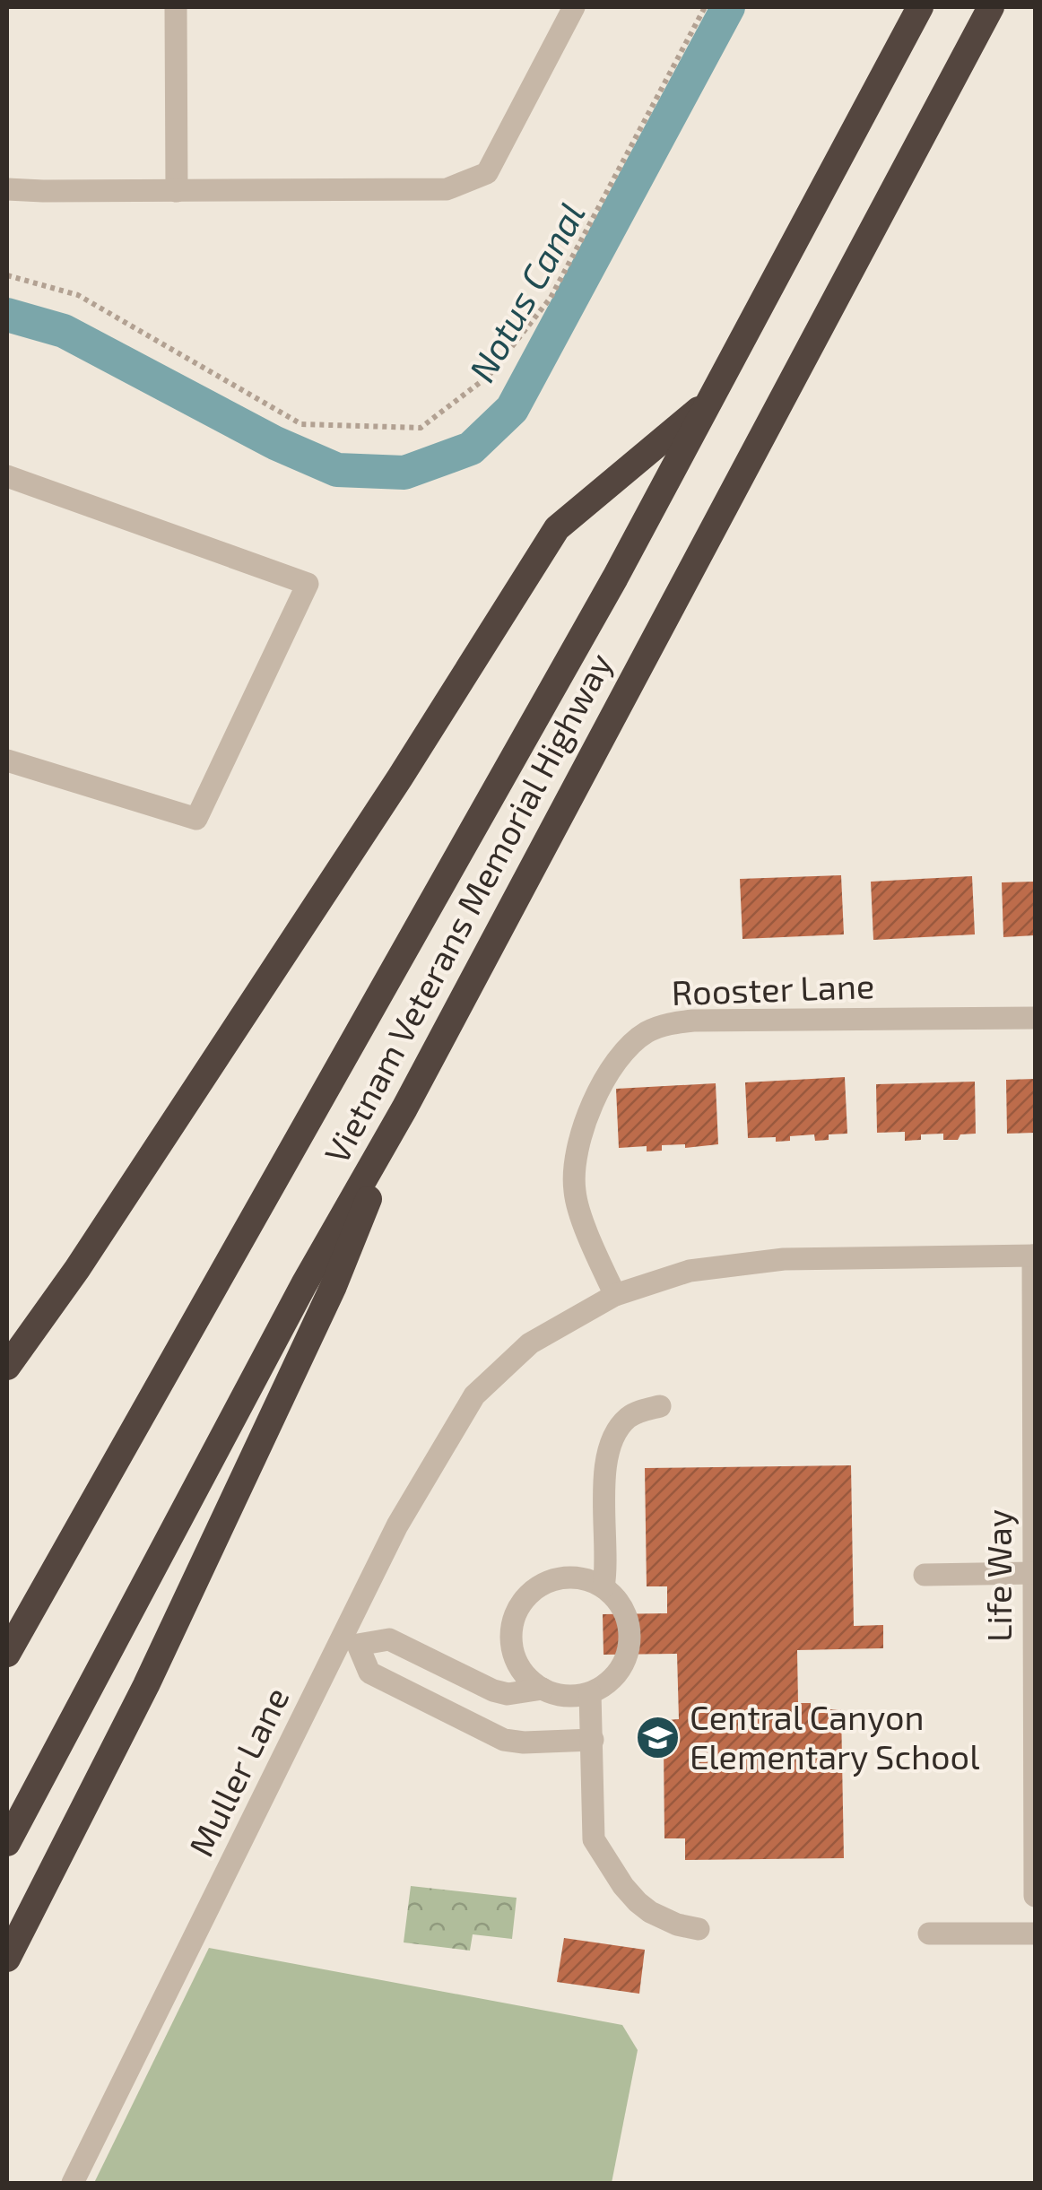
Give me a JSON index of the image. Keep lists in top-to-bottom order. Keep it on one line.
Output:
{"streets":{"highway":["Vietnam Veterans Memorial Highway"],"street":["Rooster Lane","Life Way","Muller Lane"]},"crossings":[["Rooster Lane","Muller Lane"],["Life Way","Muller Lane"]],"water":["Notus Canal"],"places":{"school or university":["Central Canyon Elementary School"]}}
